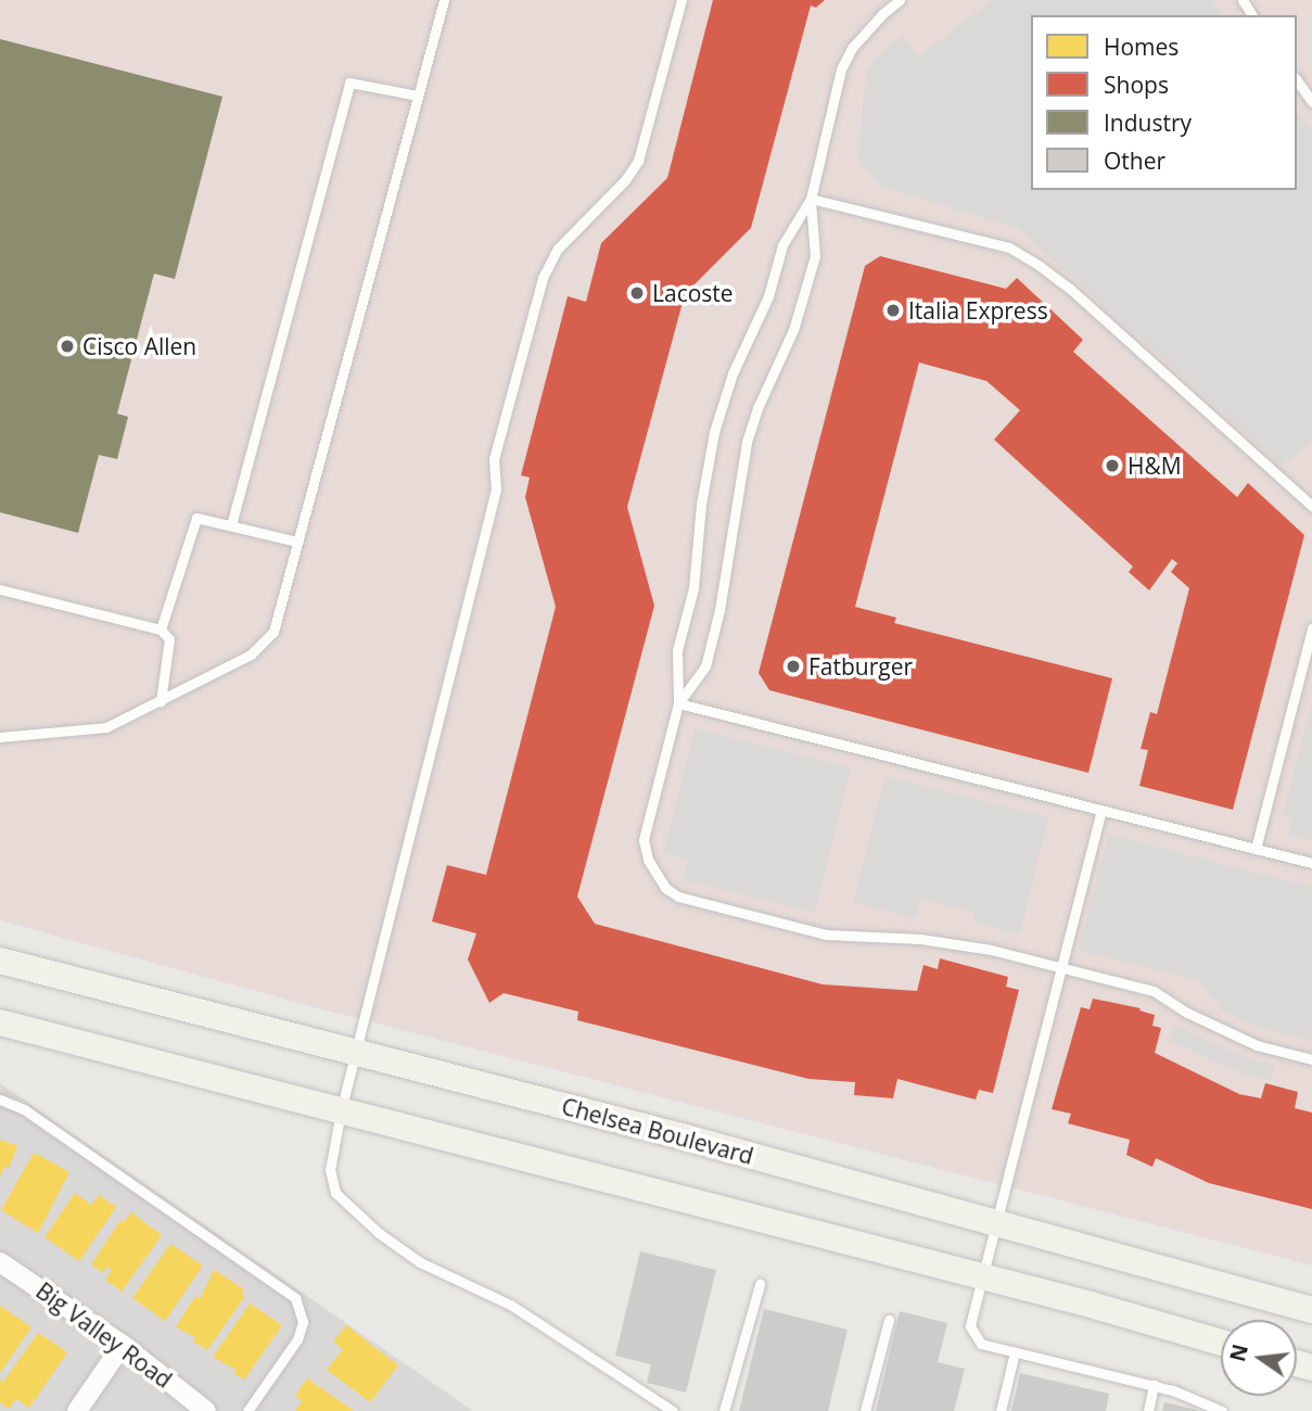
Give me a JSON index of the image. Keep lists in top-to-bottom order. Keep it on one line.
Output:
{"streets":{"main road":["Chelsea Boulevard"],"street":["Big Valley Road"]},"places":["Lacoste","Italia Express","Cisco Allen","H&M","Fatburger"],"legend":["Homes","Shops","Industry","Other"],"north":"left"}
